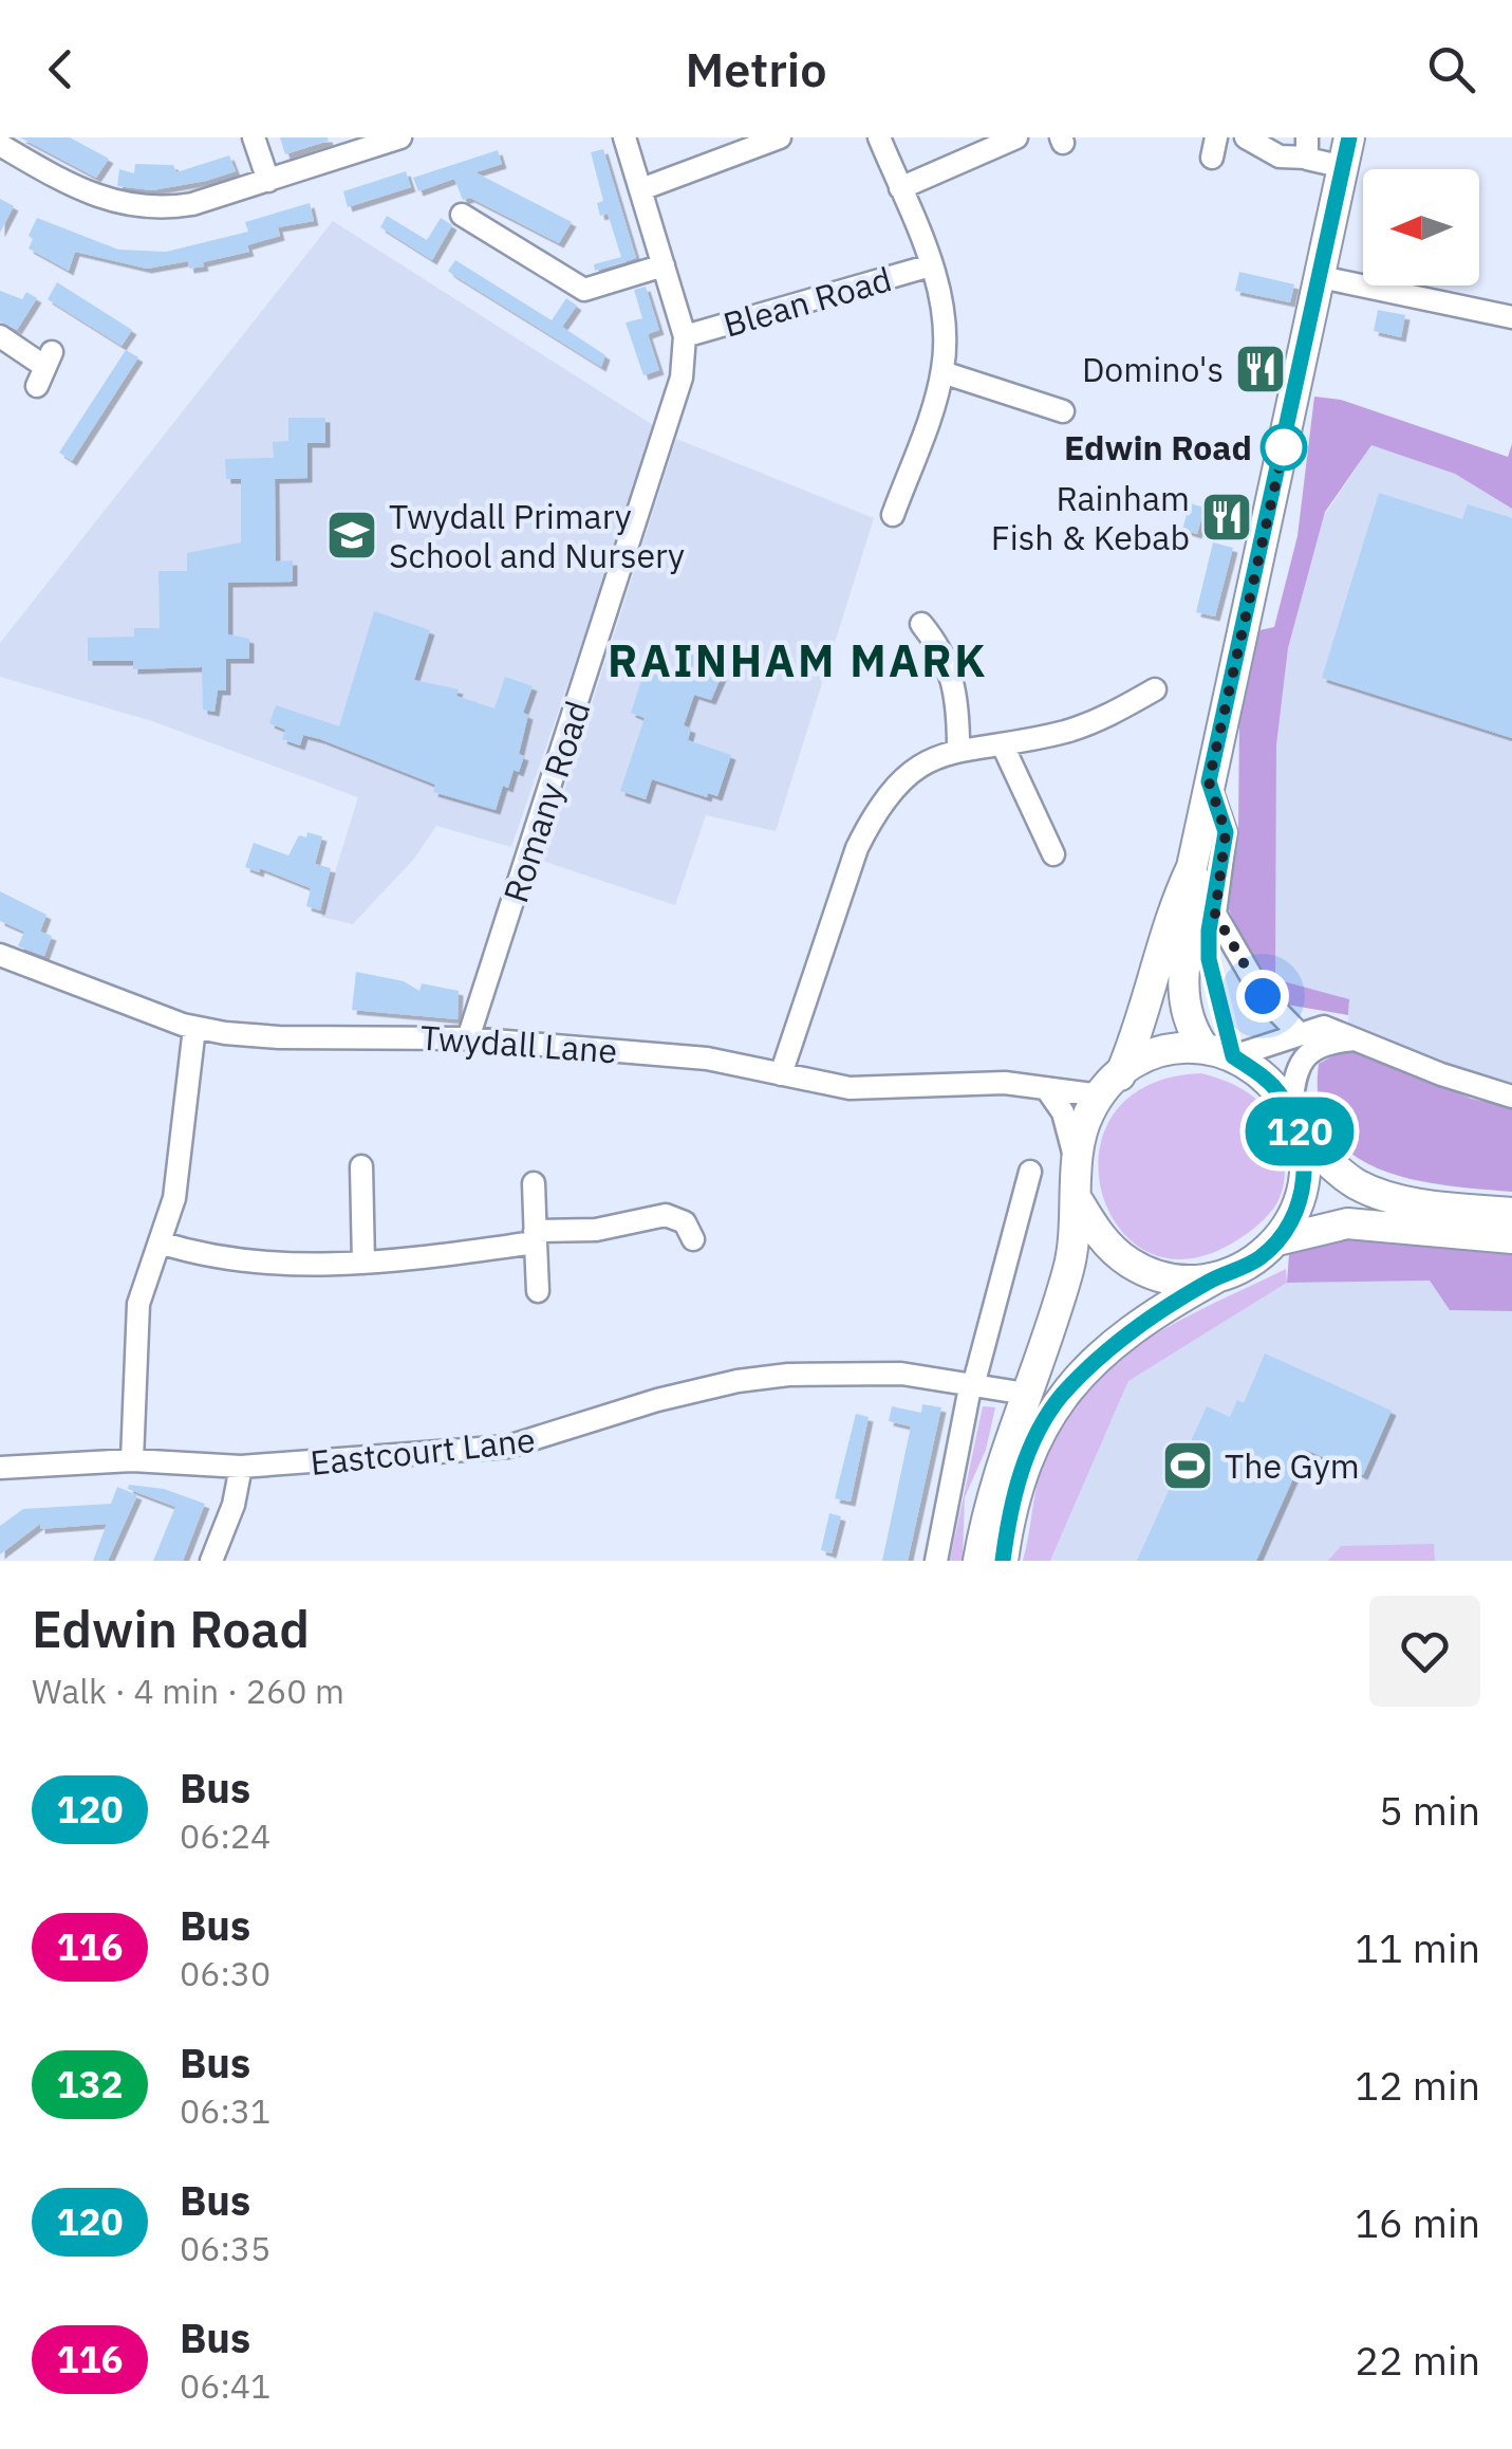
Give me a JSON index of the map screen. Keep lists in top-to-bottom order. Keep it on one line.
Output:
{"streets":{"street":["Blean Road","Romany Road","Twydall Lane","Eastcourt Lane"]},"crossings":[["Blean Road","Romany Road"],["Romany Road","Twydall Lane"]],"districts":["RAINHAM MARK"],"places":{"restaurant":["Domino's","Rainham Fish & Kebab"],"other":["Edwin Road"],"school or university":["Twydall Primary School and Nursery"],"sports":["The Gym"]},"lines":["bus line 120"],"north":"left","page":{"header":"Metrio","on_map":"120","heading":["Edwin Road","Walk · 4 min · 260 m"],"list":[{"mark":"120","name":"Bus","note":"06:24","value":"5 min"},{"mark":"116","name":"Bus","note":"06:30","value":"11 min"},{"mark":"132","name":"Bus","note":"06:31","value":"12 min"},{"mark":"120","name":"Bus","note":"06:35","value":"16 min"},{"mark":"116","name":"Bus","note":"06:41","value":"22 min"}]}}
